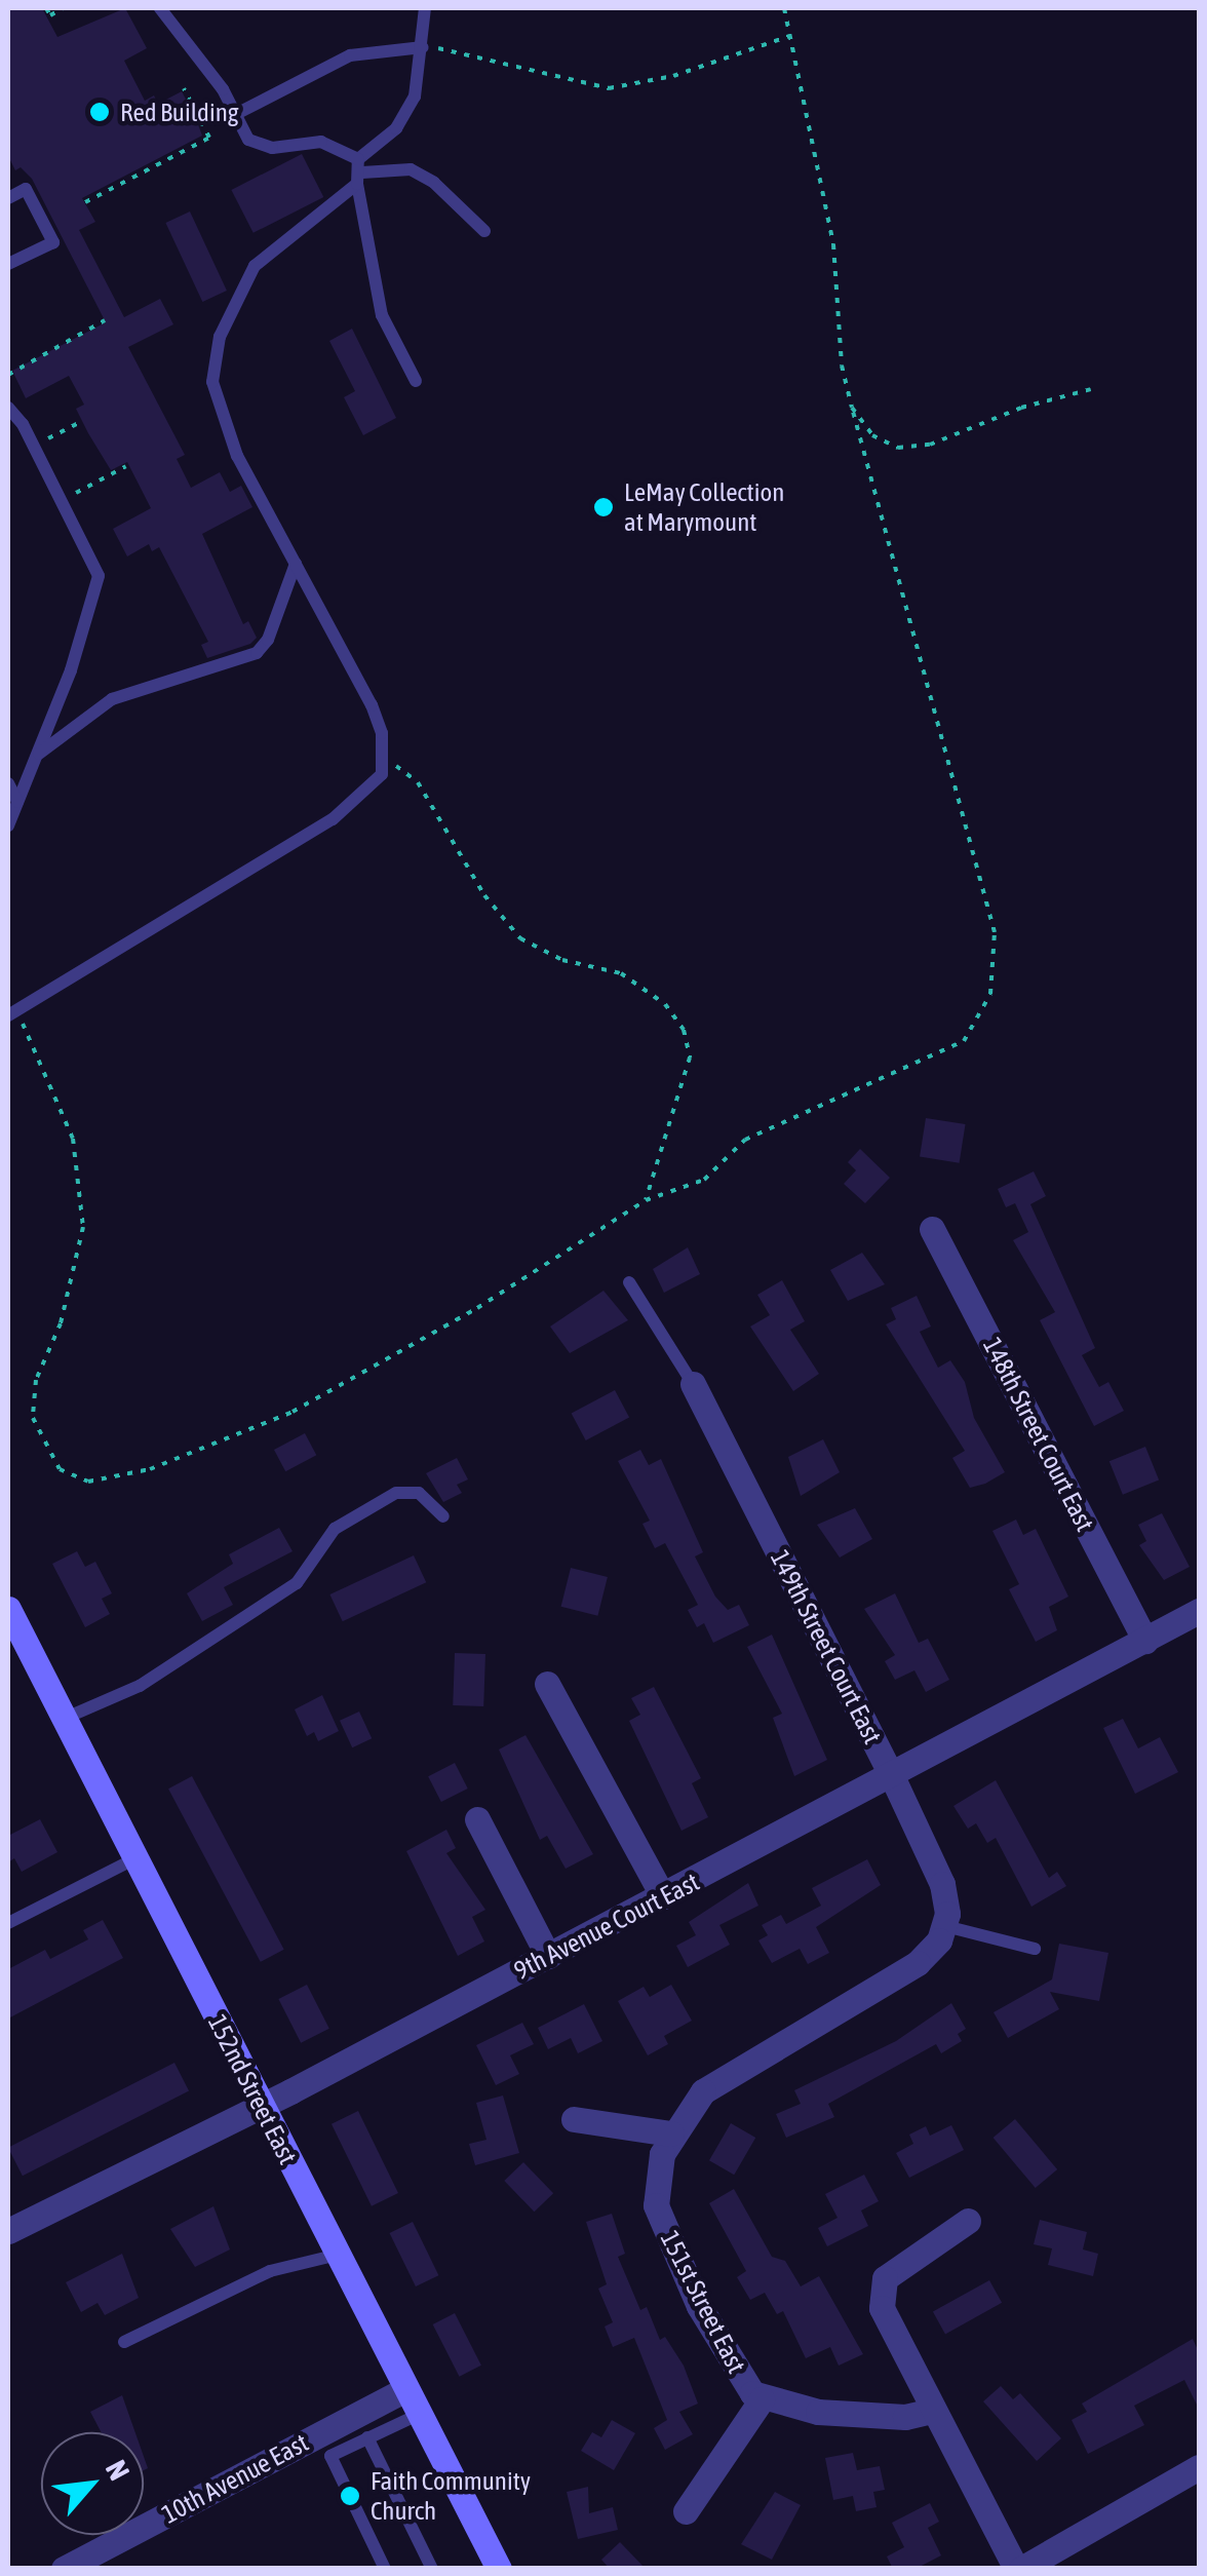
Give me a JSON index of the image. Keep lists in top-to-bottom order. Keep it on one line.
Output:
{"streets":{"main road":["152nd Street East"],"street":["148th Street Court East","149th Street Court East","9th Avenue Court East","151st Street East","10th Avenue East"]},"crossings":[["148th Street Court East","9th Avenue Court East"],["149th Street Court East","9th Avenue Court East"],["9th Avenue Court East","152nd Street East"],["152nd Street East","10th Avenue East"]],"places":["Red Building","LeMay Collection at Marymount","Faith Community Church"],"north":"top right"}
